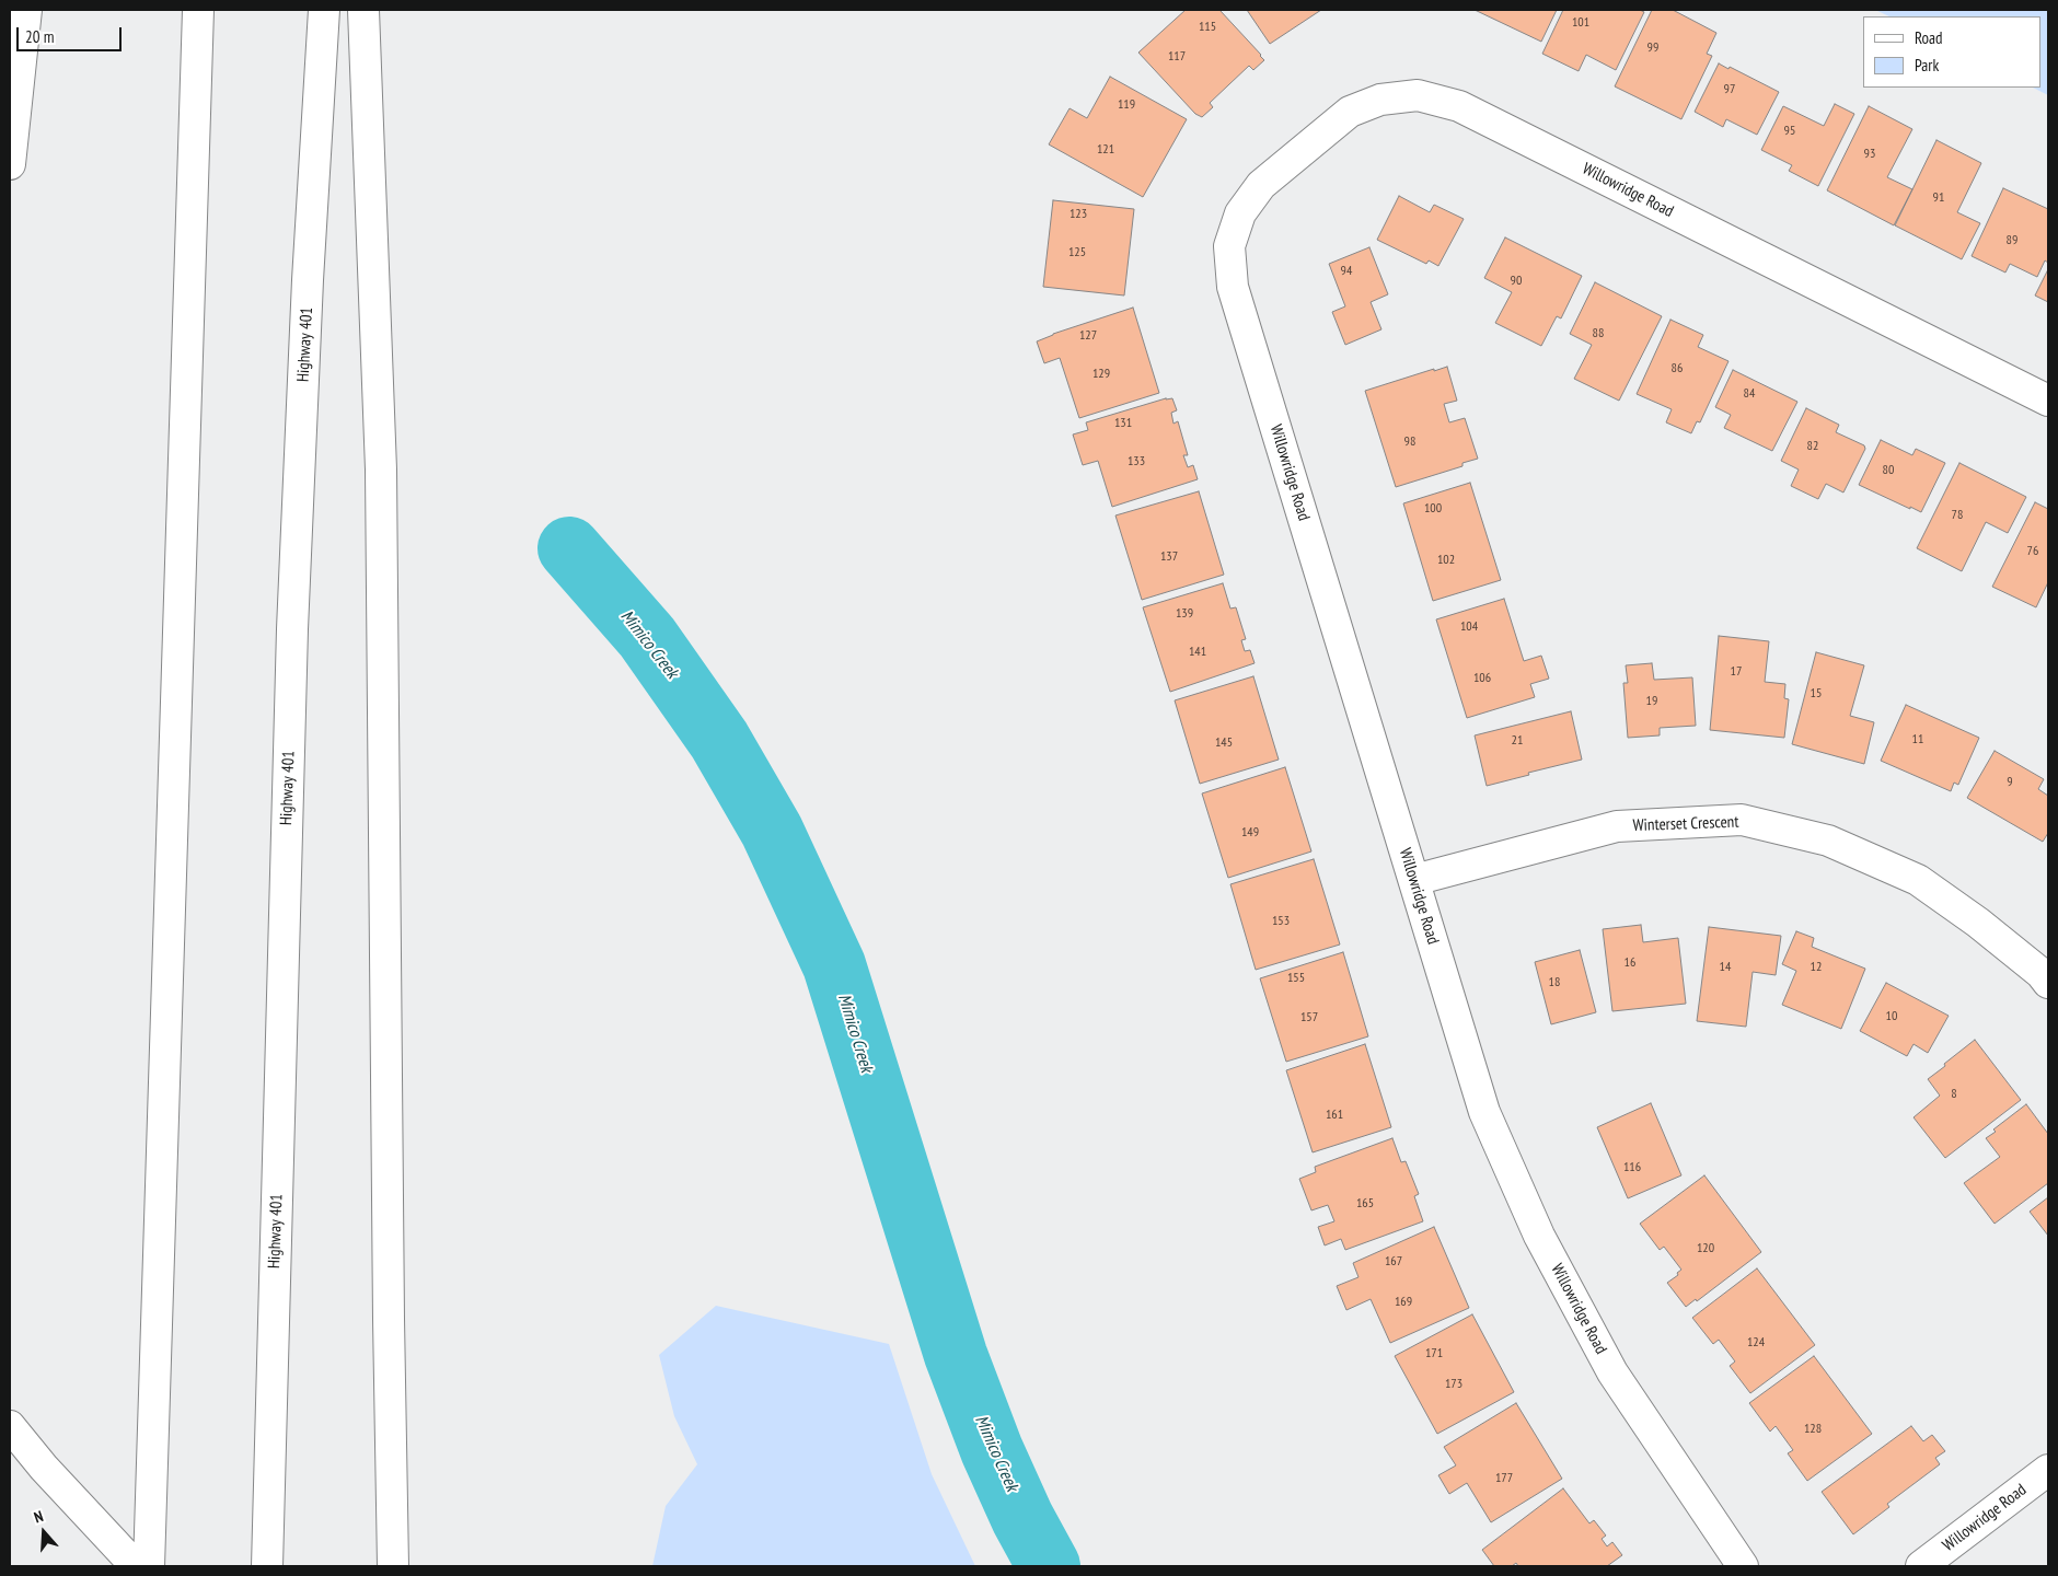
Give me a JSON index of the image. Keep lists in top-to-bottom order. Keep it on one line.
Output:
{"streets":{"main road":["Willowridge Road","Highway 401","Winterset Crescent"]},"crossings":[["Willowridge Road","Winterset Crescent"]],"water":["Mimico Creek"],"house_numbers":["101","115","99","117","97","119","95","121","93","91","123","89","125","94","90","88","127","86","129","84","131","98","82","133","80","100","78","76","137","102","139","104","141","17","106","15","19","11","21","145","9","149","153","16","14","12","155","18","10","157","8","161","116","165","120","167","169","124","171","173","128","177"],"legend":["Road","Park"],"scale_bar":"20 m","north":"top"}
